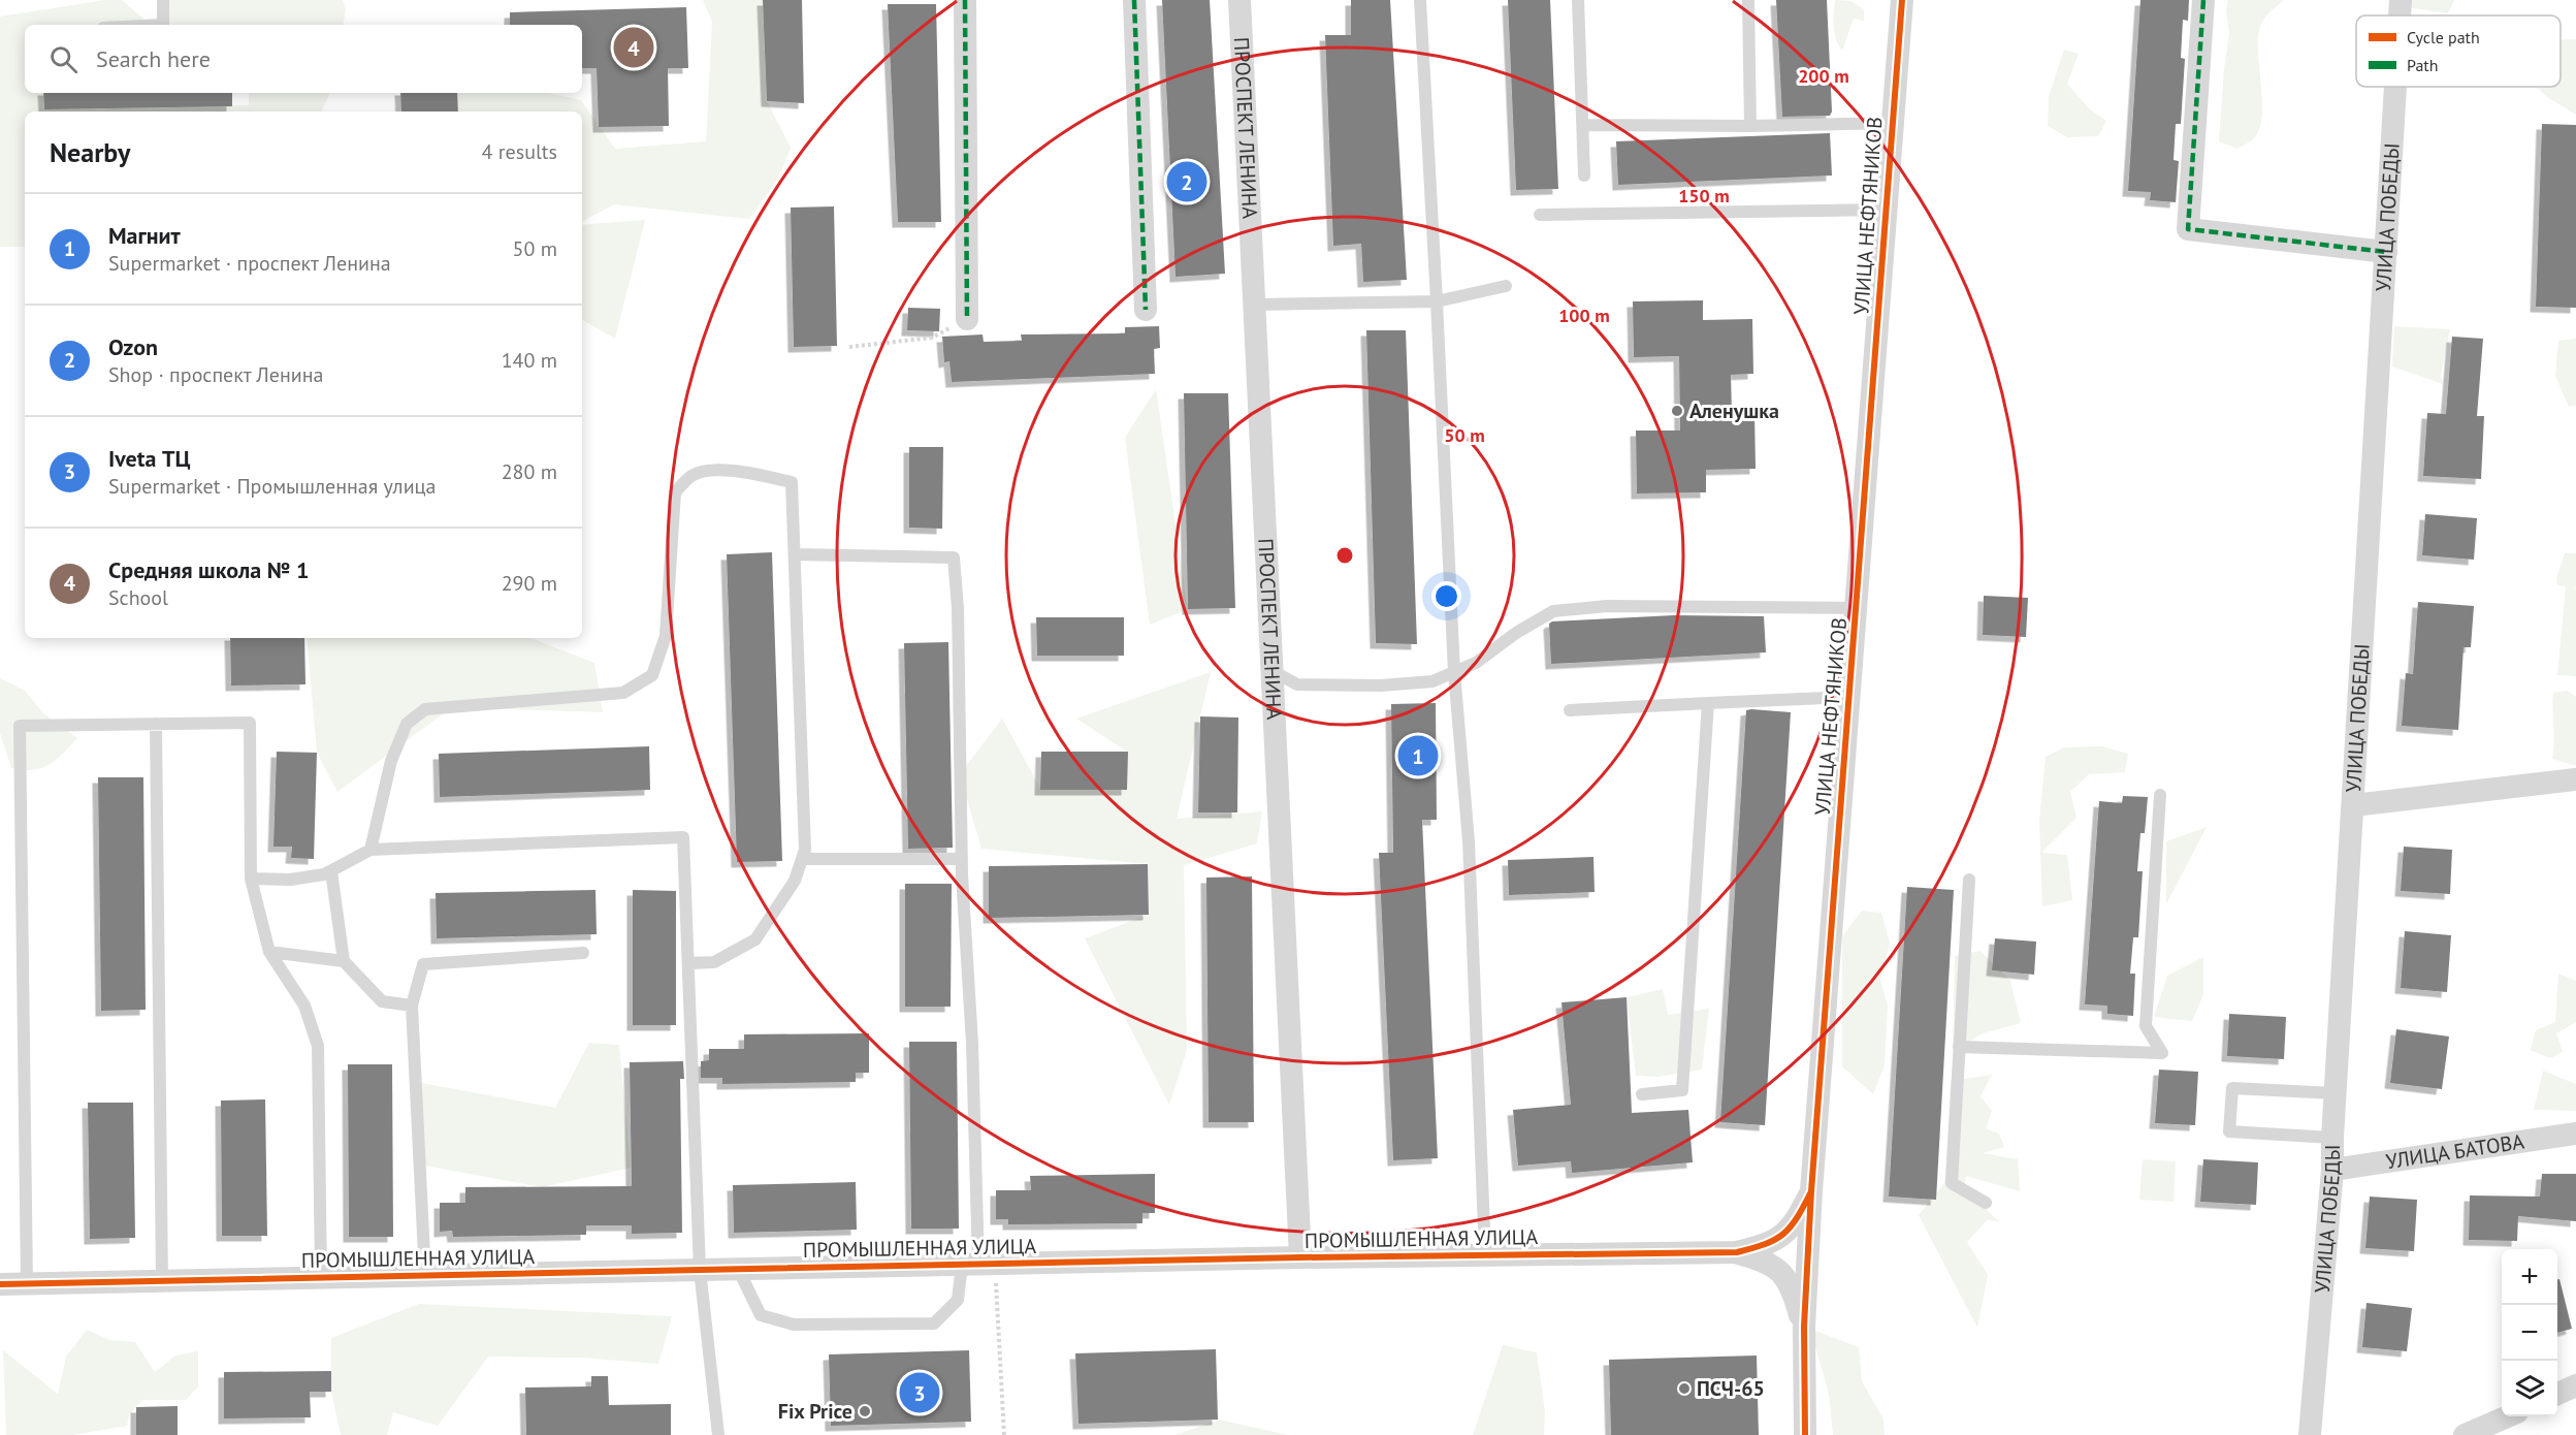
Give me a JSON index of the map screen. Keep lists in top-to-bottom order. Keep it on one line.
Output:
{"streets":{"street":["ПРОСПЕКТ ЛЕНИНА","УЛИЦА НЕФТЯНИКОВ","УЛИЦА ПОБЕДЫ","УЛИЦА БАТОВА","ПРОМЫШЛЕННАЯ УЛИЦА"]},"crossings":[["ПРОСПЕКТ ЛЕНИНА","ПРОМЫШЛЕННАЯ УЛИЦА"],["УЛИЦА НЕФТЯНИКОВ","ПРОМЫШЛЕННАЯ УЛИЦА"],["УЛИЦА ПОБЕДЫ","УЛИЦА БАТОВА"]],"places":["Аленушка","ПСЧ-65","Fix Price"],"legend":["Cycle path","Path"],"page":{"pins":["4","2","1","3"],"search":"Search here","heading":["Nearby","4 results"],"list":[{"mark":"1","name":"Магнит","note":"Supermarket · проспект Ленина","value":"50 m"},{"mark":"2","name":"Ozon","note":"Shop · проспект Ленина","value":"140 m"},{"mark":"3","name":"Iveta ТЦ","note":"Supermarket · Промышленная улица","value":"280 m"},{"mark":"4","name":"Средняя школа № 1","note":"School","value":"290 m"}],"map_buttons":["+","−"]},"rings":["200 m","150 m","100 m","50 m"]}
